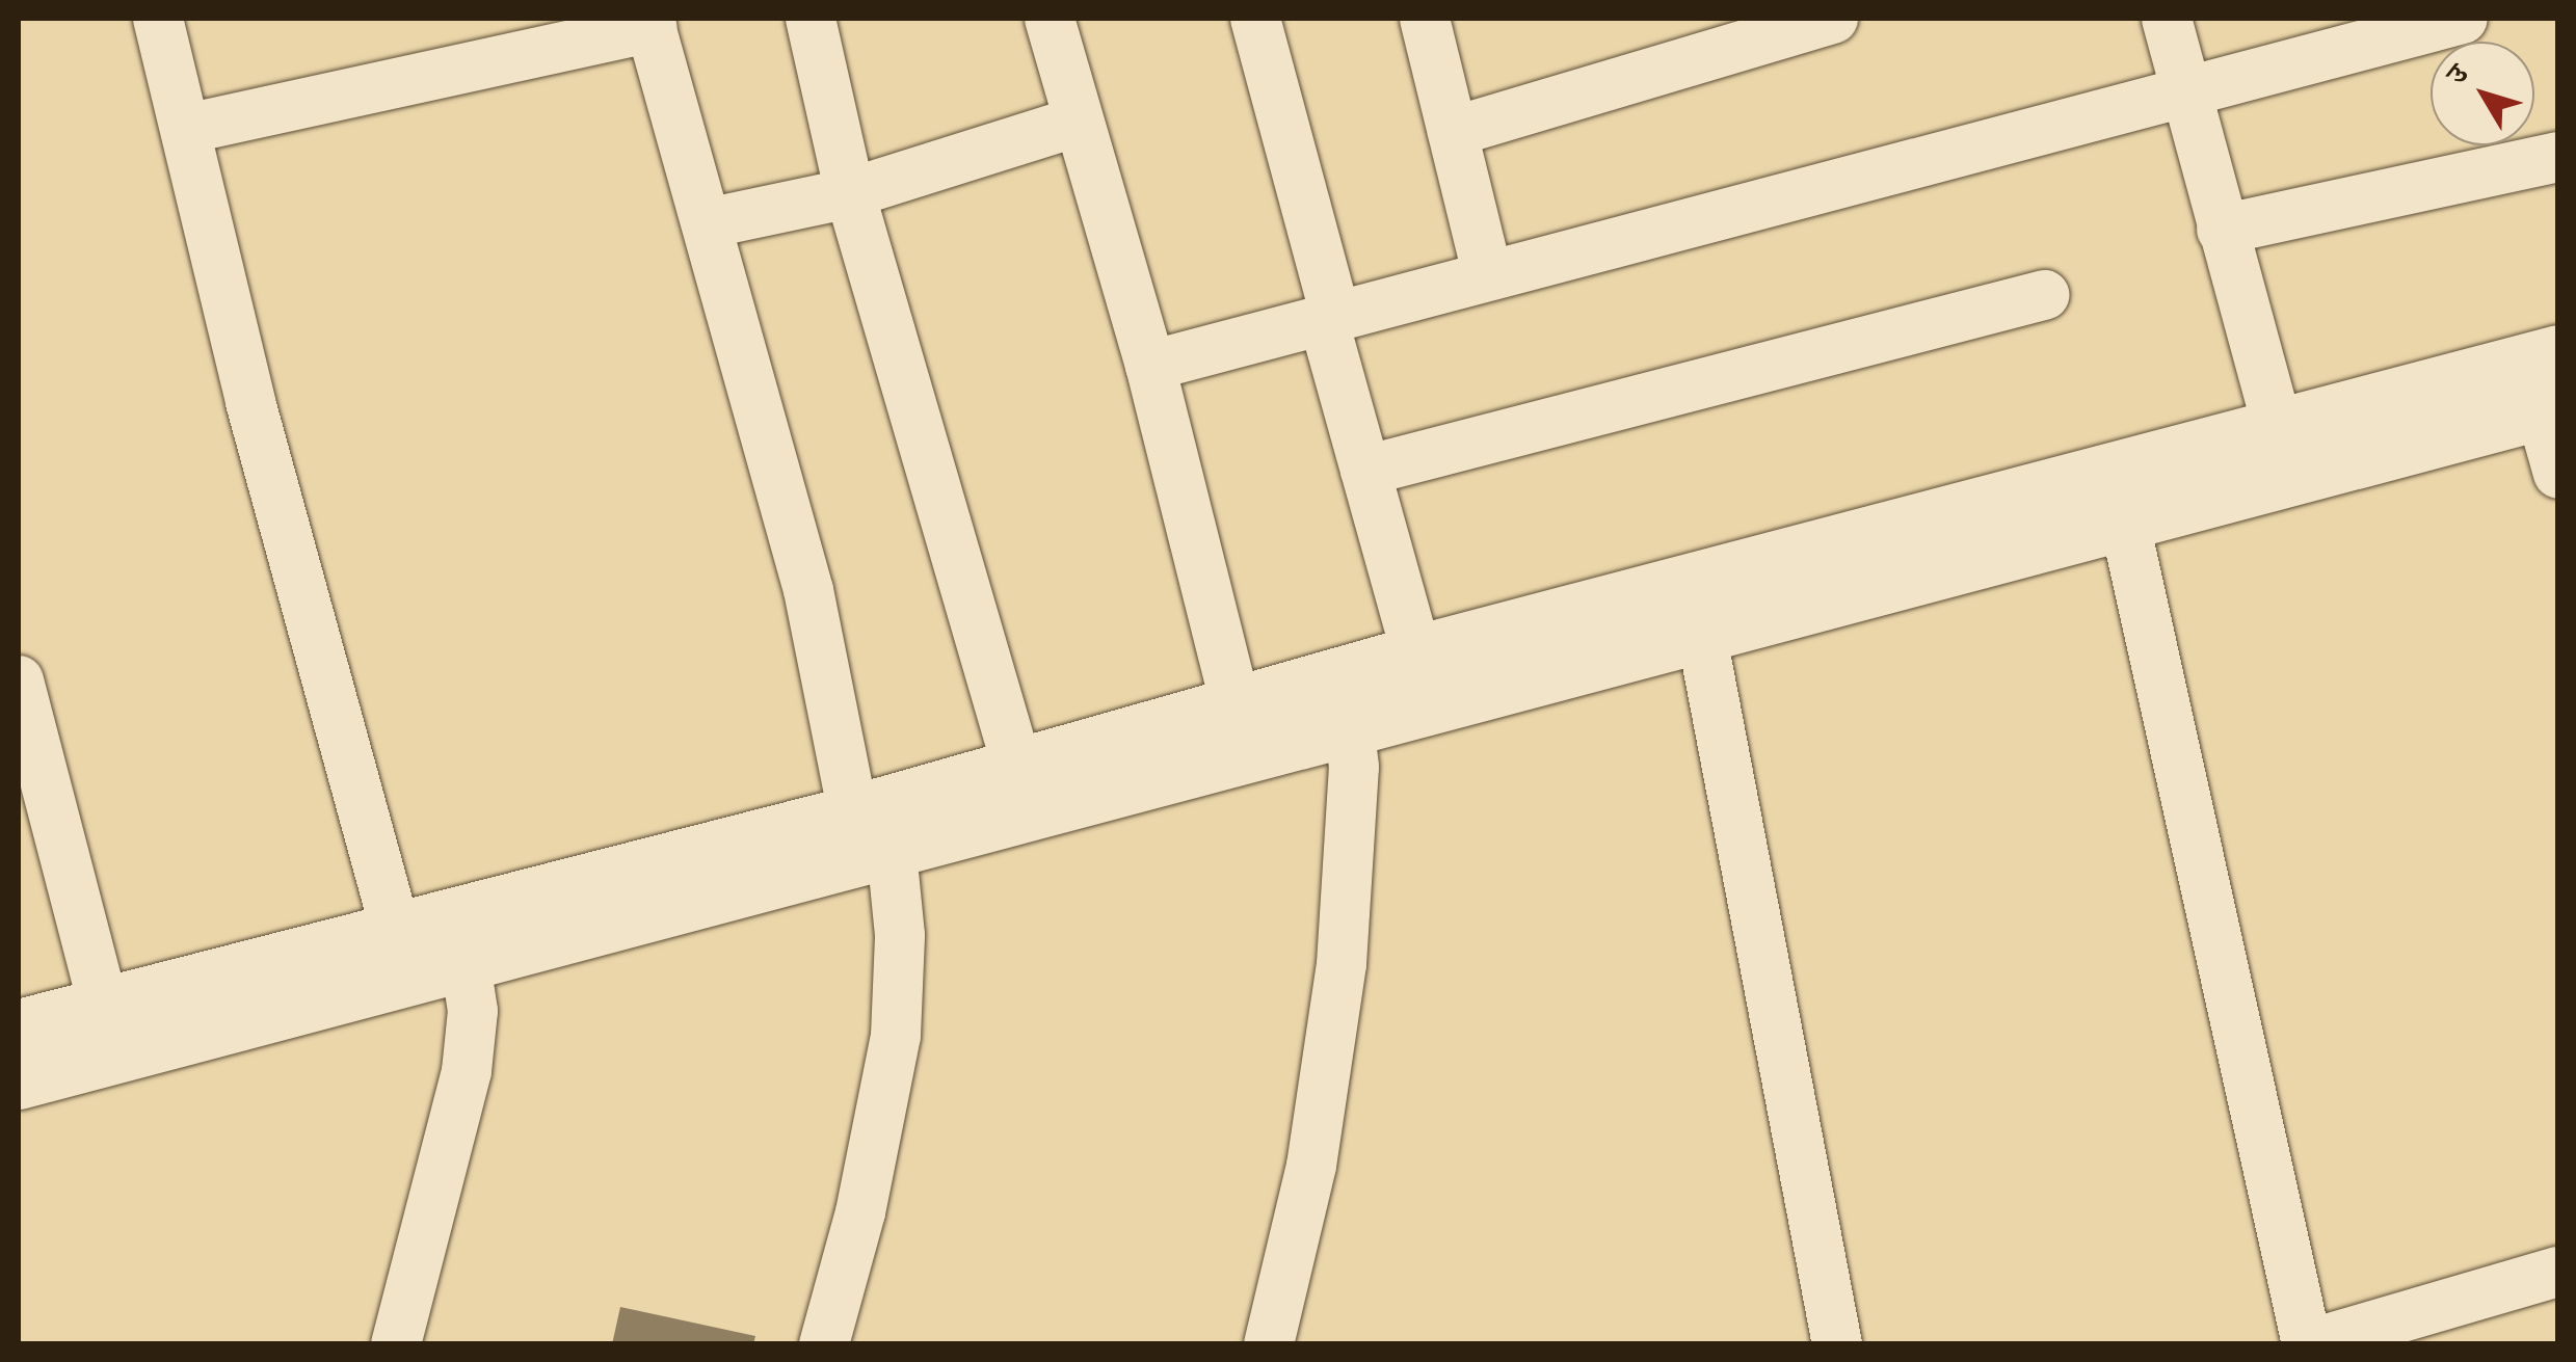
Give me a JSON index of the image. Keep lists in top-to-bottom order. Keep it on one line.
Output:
{"north":"top left"}
